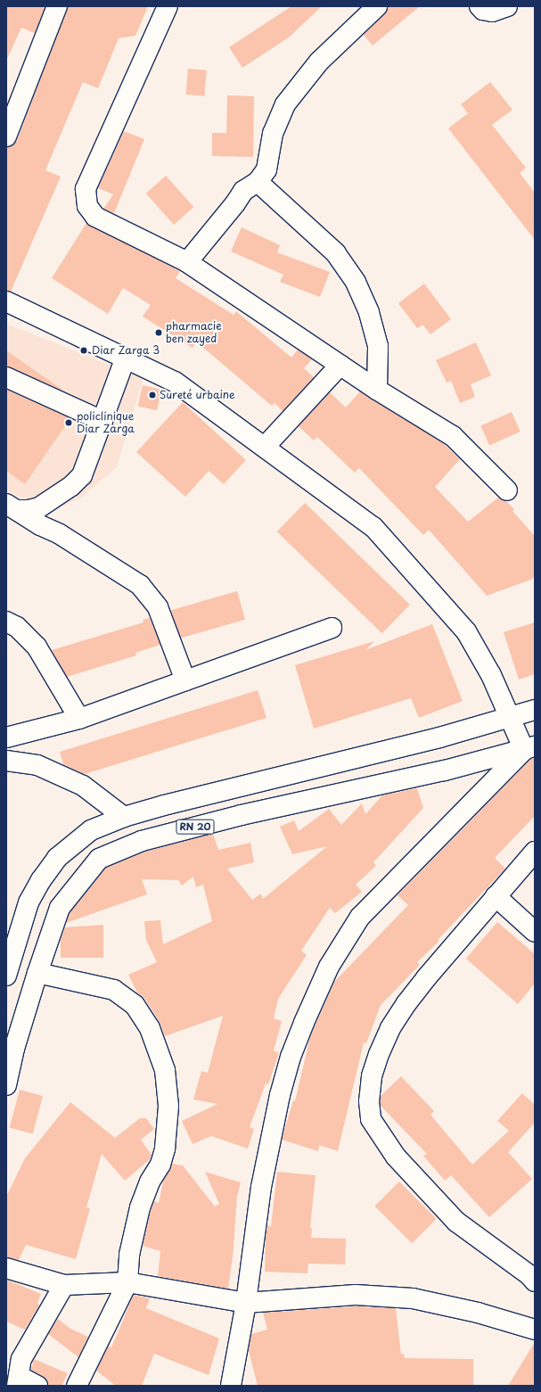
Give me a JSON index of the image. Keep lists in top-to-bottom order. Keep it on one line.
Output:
{"streets":{"street":["RN 20"]},"places":["pharmacie ben zayed","Diar Zarga 3","Sureté urbaine","policlinique Diar Zarga"]}
